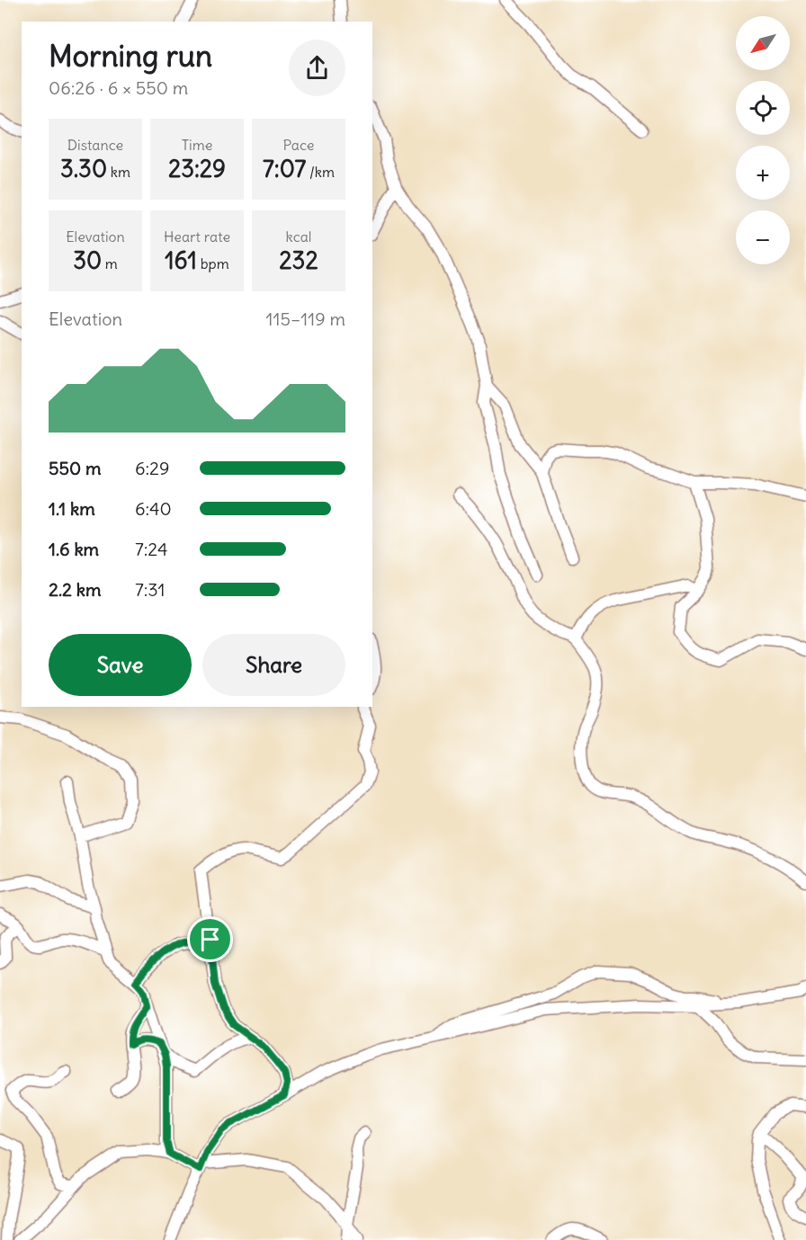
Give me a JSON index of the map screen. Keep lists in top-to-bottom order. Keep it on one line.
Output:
{"north":"bottom left","page":{"map_buttons":["+","−"],"heading":["Morning run","06:26 · 6 × 550 m"],"stats":[["Distance","3.30 km"],["Time","23:29"],["Pace","7:07 /km"],["Elevation","30 m"],["Heart rate","161 bpm"],["kcal","232"]],"chart":["Elevation","115–119 m"],"list":[{"name":"550 m","note":"6:29"},{"name":"1.1 km","note":"6:40"},{"name":"1.6 km","note":"7:24"},{"name":"2.2 km","note":"7:31"}],"buttons":["Save","Share"]}}
